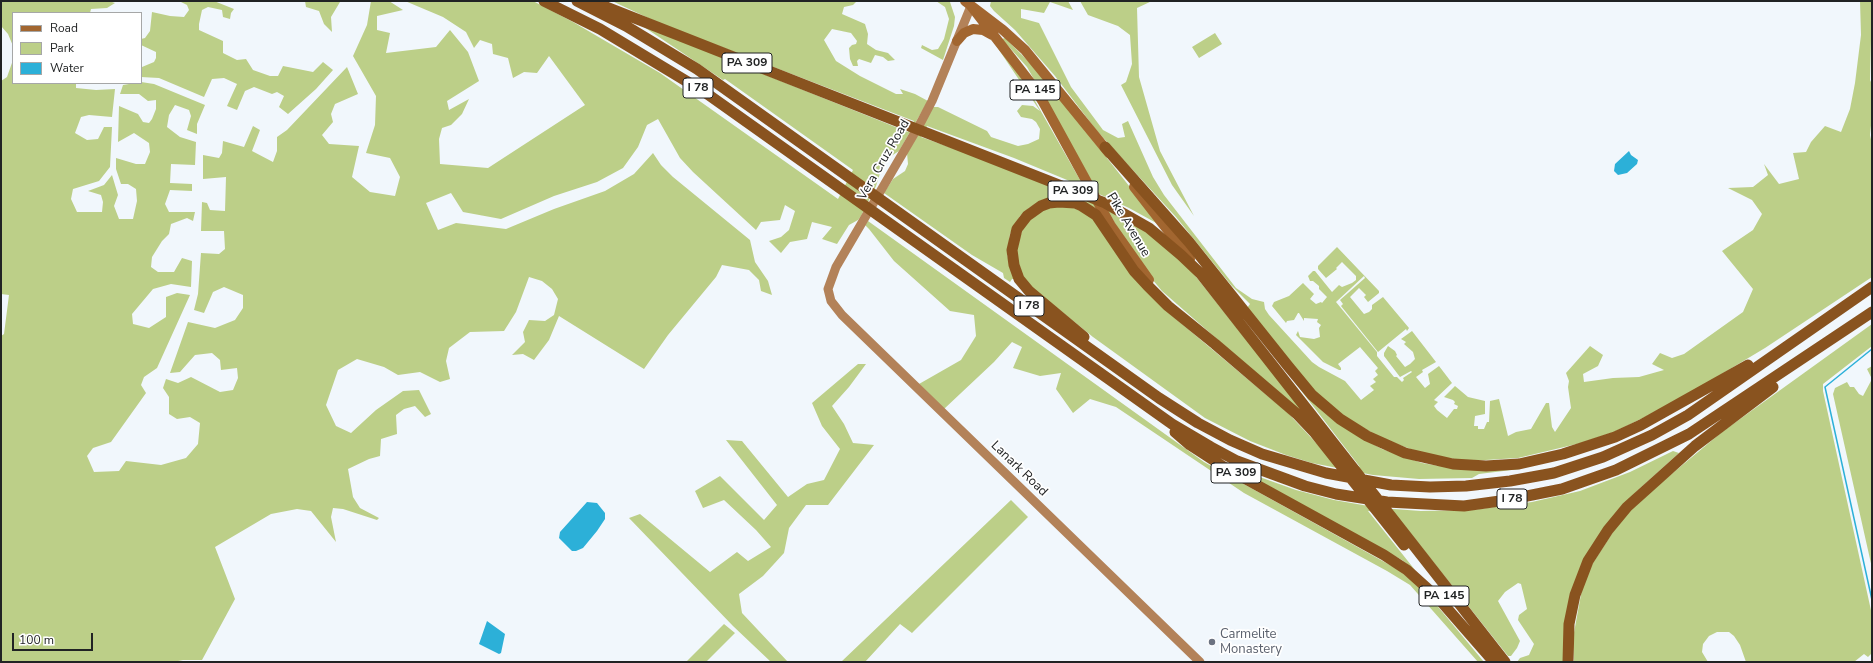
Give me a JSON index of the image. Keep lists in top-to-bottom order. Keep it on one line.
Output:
{"streets":{"highway":["PA 309","I 78","PA 145"],"main road":["Vera Cruz Road","Pike Avenue","Lanark Road"]},"crossings":[["PA 309","I 78"],["PA 309","PA 145"],["PA 145","Pike Avenue"],["Vera Cruz Road","Lanark Road"]],"places":["Carmelite Monastery"],"legend":["Road","Park","Water"],"scale_bar":"100 m"}
